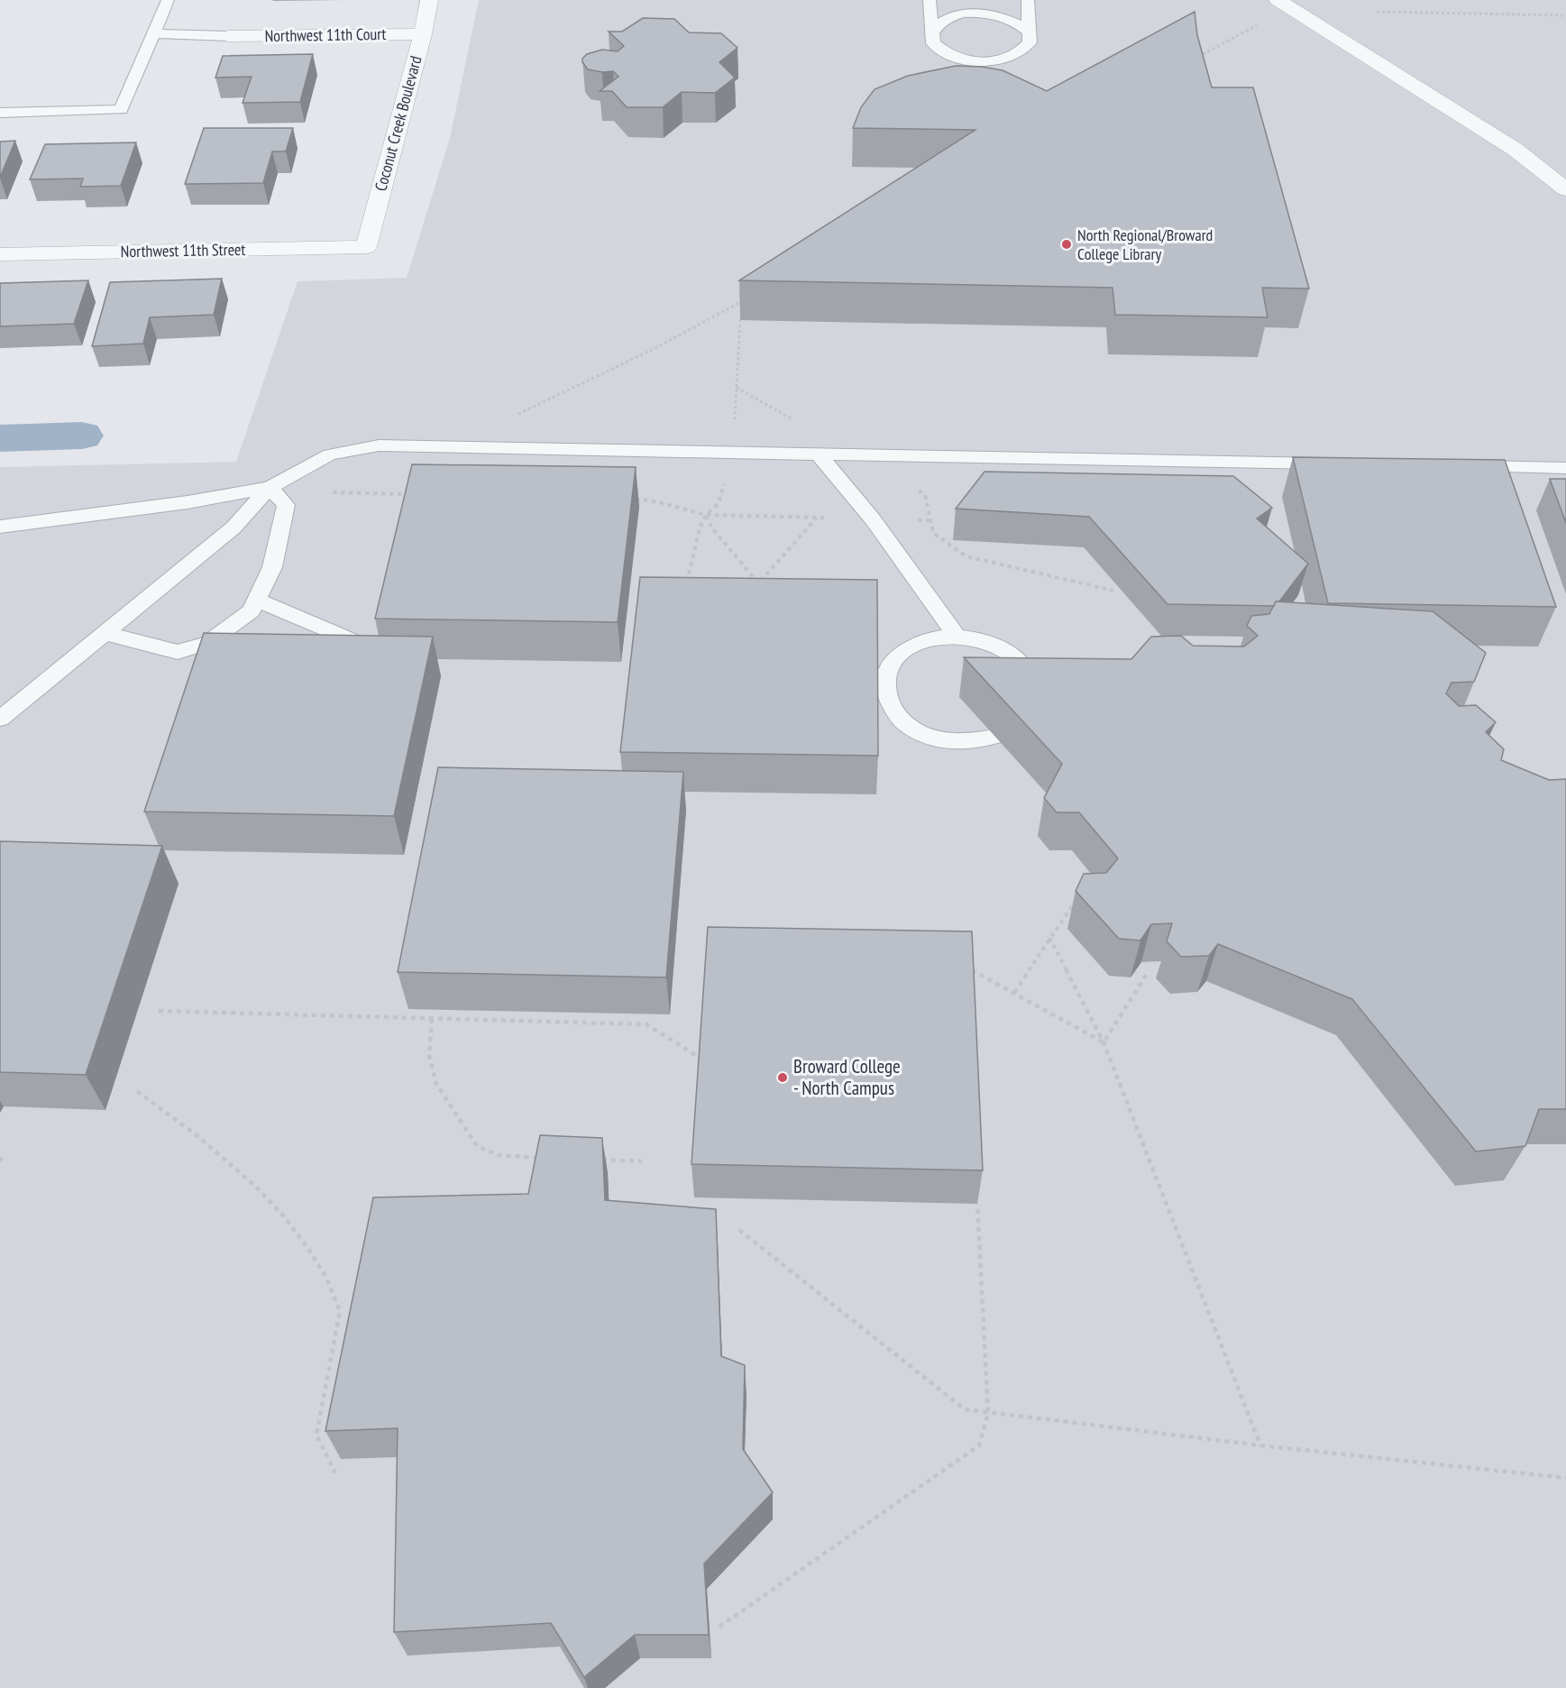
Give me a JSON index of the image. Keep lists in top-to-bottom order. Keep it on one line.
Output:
{"streets":{"street":["Northwest 11th Court","Coconut Creek Boulevard","Northwest 11th Street"]},"crossings":[["Northwest 11th Court","Coconut Creek Boulevard"],["Coconut Creek Boulevard","Northwest 11th Street"]],"places":["North Regional/Broward College Library","Broward College - North Campus"]}
